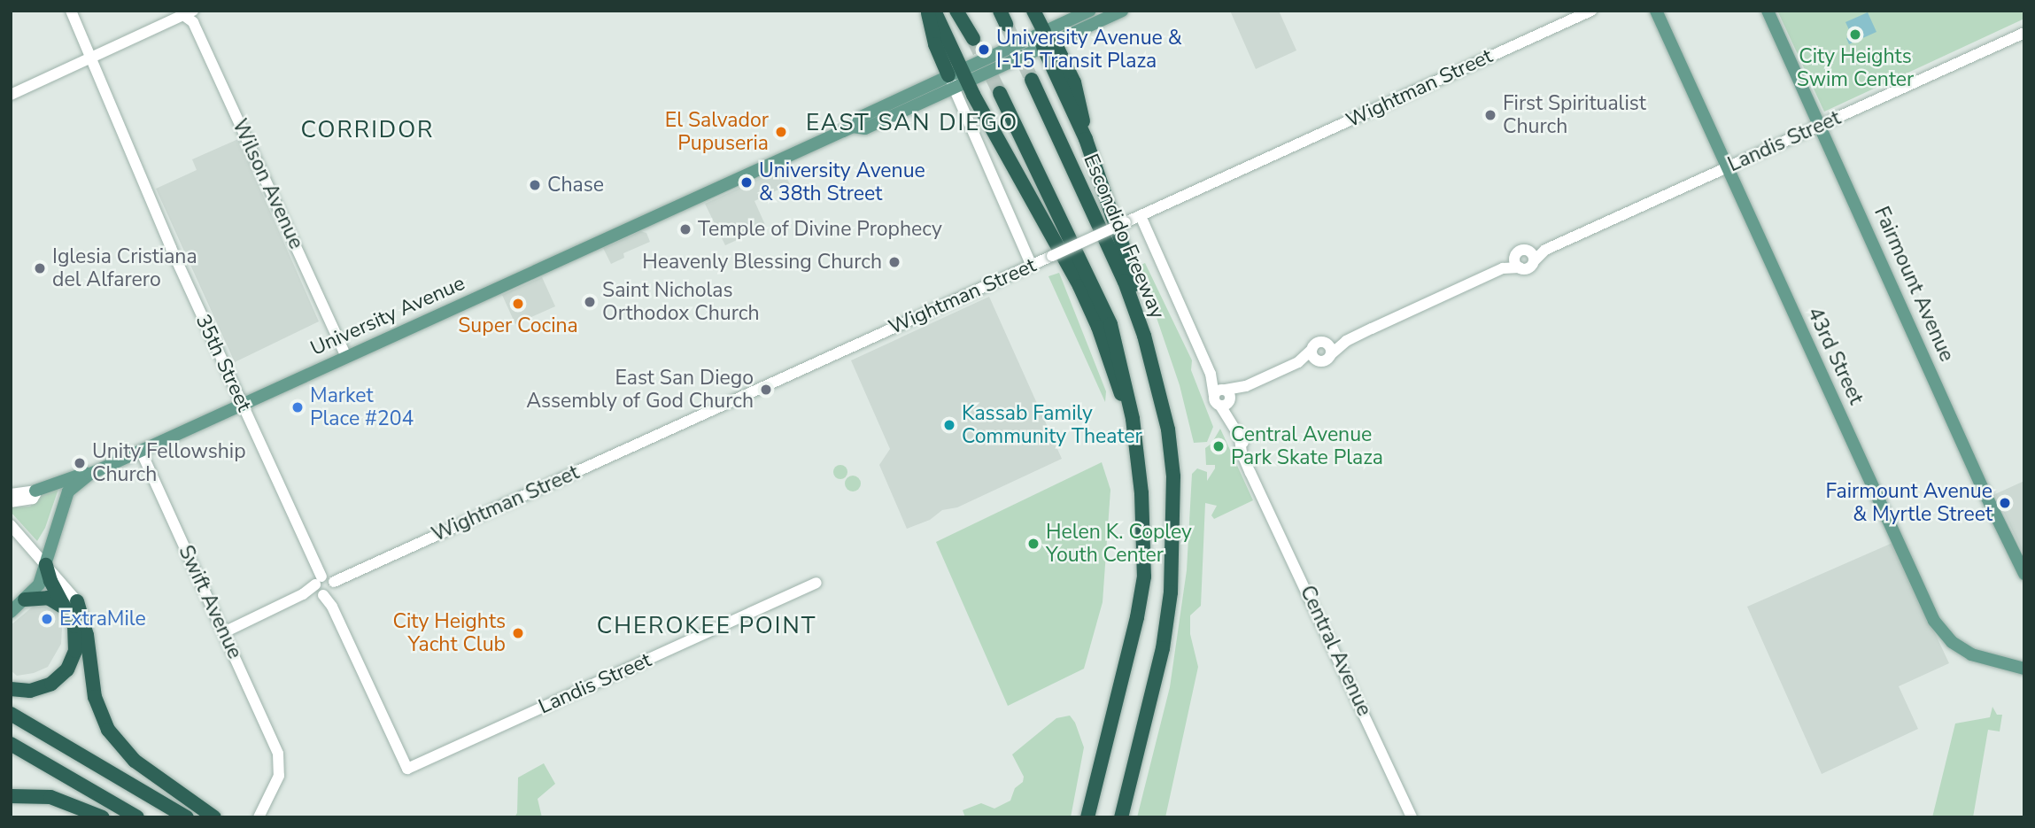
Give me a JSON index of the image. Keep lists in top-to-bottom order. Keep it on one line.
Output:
{"streets":{"highway":["Escondido Freeway"],"main road":["Fairmount Avenue","University Avenue","43rd Street"],"street":["Wightman Street","Landis Street","Wilson Avenue","35th Street","Swift Avenue","Central Avenue"]},"crossings":[["Wightman Street","35th Street"],["Wightman Street","Swift Avenue"],["Landis Street","Fairmount Avenue"],["Landis Street","43rd Street"],["Landis Street","35th Street"],["Wilson Avenue","University Avenue"],["University Avenue","35th Street"],["University Avenue","Swift Avenue"]],"districts":["EAST SAN DIEGO","CORRIDOR","CHEROKEE POINT"],"places":["City Heights Swim Center","University Avenue & I-15 Transit Plaza","First Spiritualist Church","El Salvador Pupuseria","University Avenue & 38th Street","Chase","Temple of Divine Prophecy","Heavenly Blessing Church","Iglesia Cristiana del Alfarero","Saint Nicholas Orthodox Church","Super Cocina","East San Diego Assembly of God Church","Market Place #204","Kassab Family Community Theater","Central Avenue Park Skate Plaza","Unity Fellowship Church","Fairmount Avenue & Myrtle Street","Helen K. Copley Youth Center","ExtraMile","City Heights Yacht Club"]}
